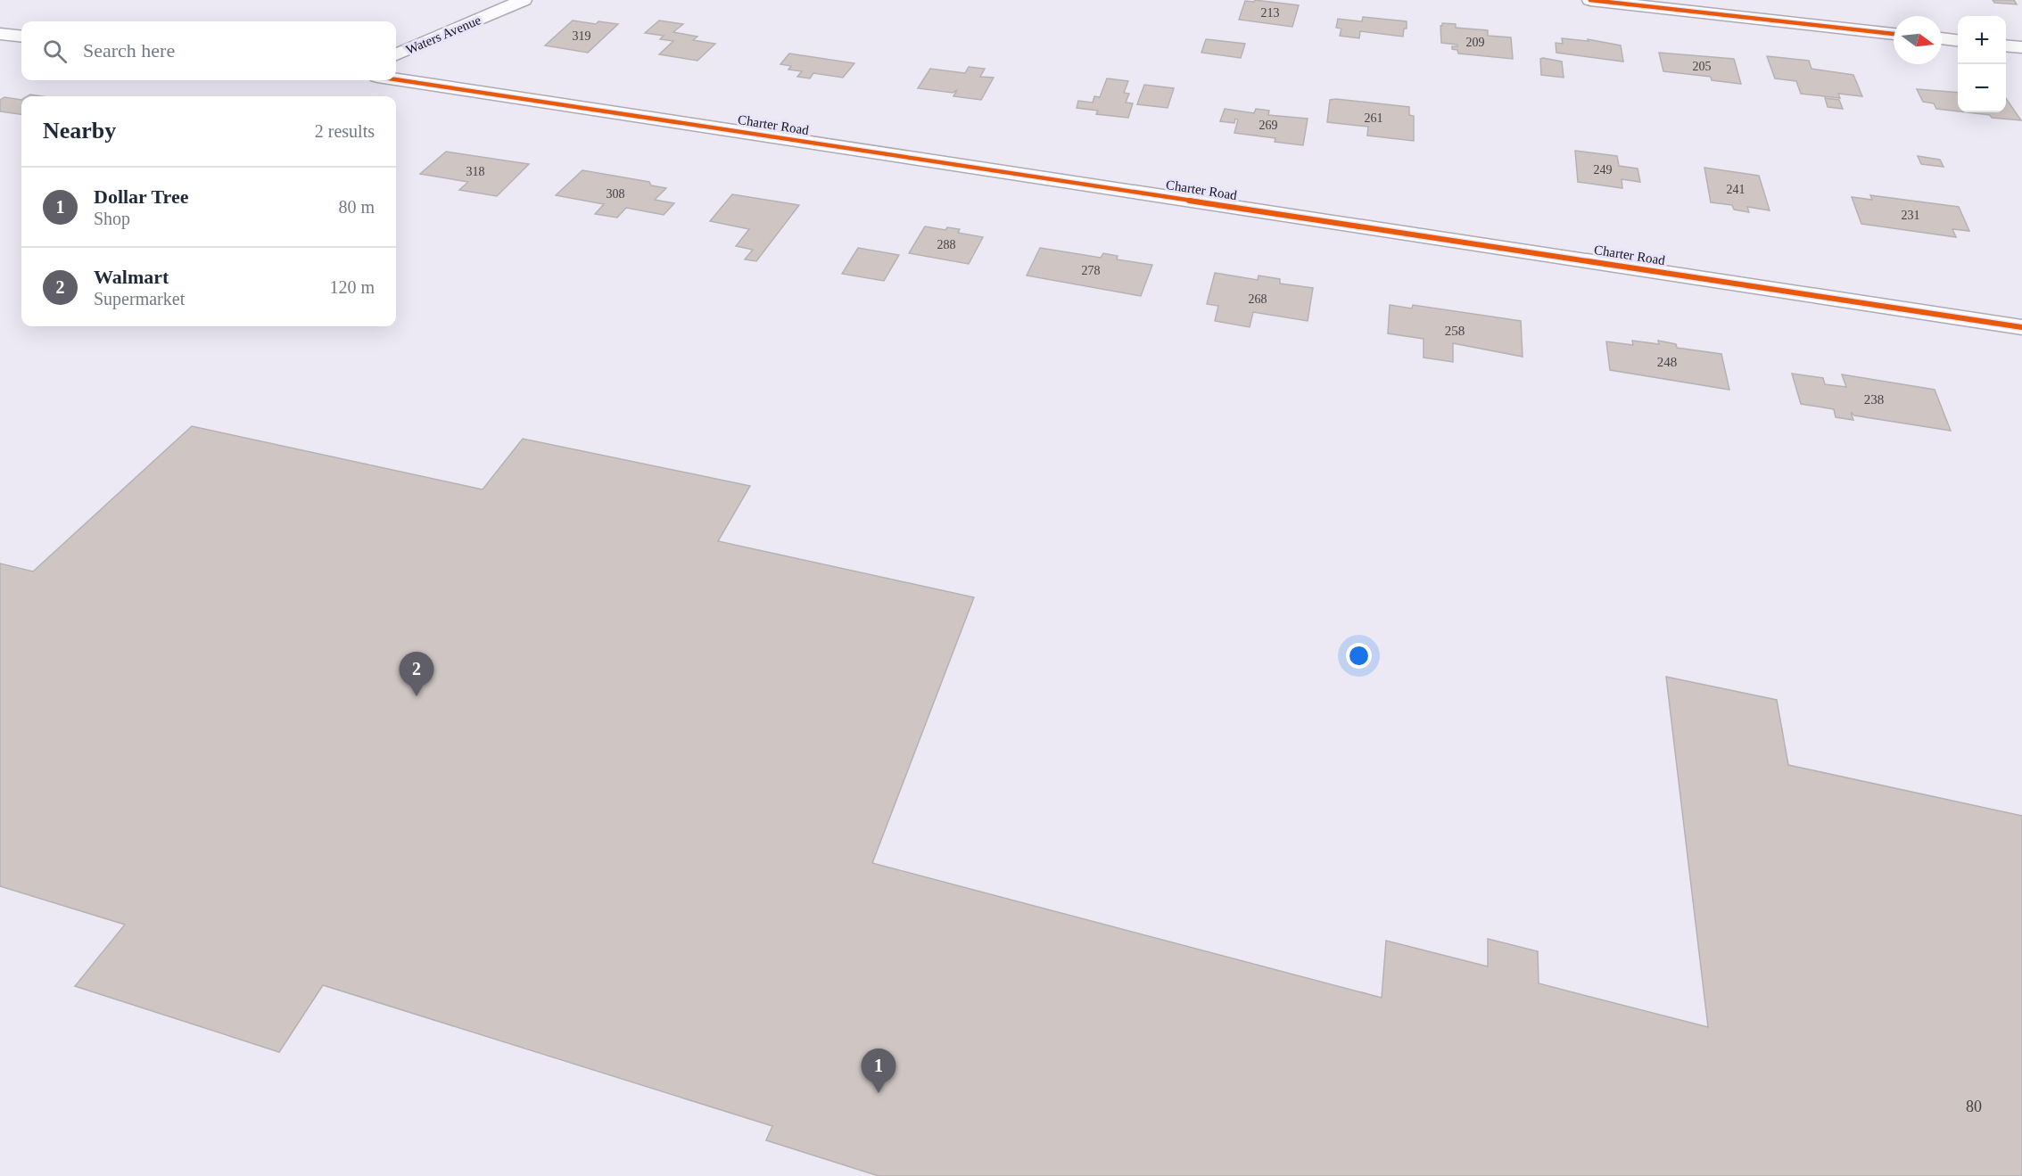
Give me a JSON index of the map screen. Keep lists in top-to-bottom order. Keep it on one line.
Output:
{"streets":{"street":["Waters Avenue","Charter Road"]},"house_numbers":["213","319","209","205","261","269","249","318","241","308","231","288","278","268","258","248","238","80"],"north":"right","page":{"map_buttons":["+","−"],"search":"Search here","heading":["Nearby","2 results"],"list":[{"mark":"1","name":"Dollar Tree","note":"Shop","value":"80 m"},{"mark":"2","name":"Walmart","note":"Supermarket","value":"120 m"}],"pins":["2","1"]}}
